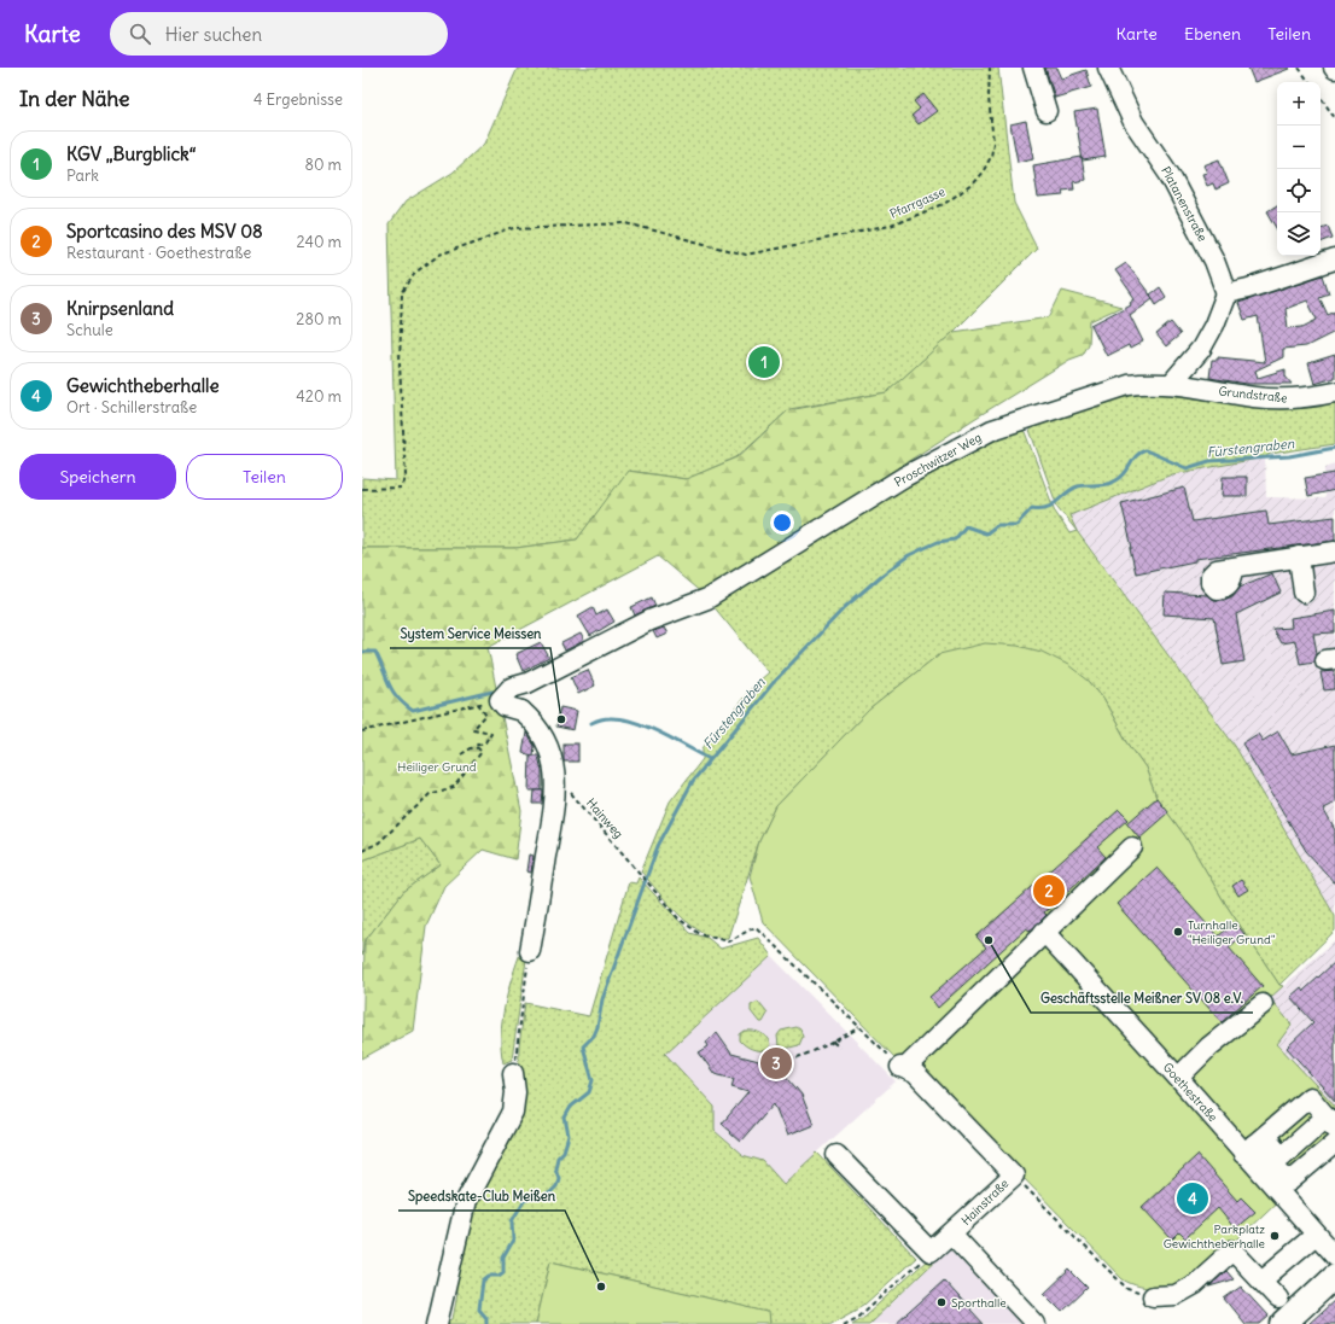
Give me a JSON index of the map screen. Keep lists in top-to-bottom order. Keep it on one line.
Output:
{"streets":{"street":["Platanenstraße","Grundstraße","Proschwitzer Weg","Goethestraße","Hainstraße"],"path":["Pfarrgasse","Hainweg"]},"crossings":[["Grundstraße","Proschwitzer Weg"]],"water":["Fürstengraben"],"parks":["Heiliger Grund"],"places":["System Service Meissen","Turnhalle \"Heiliger Grund\"","Geschäftsstelle Meißner SV 08 e.V.","Parkplatz Gewichtheberhalle","Speedskate-Club Meißen","Sporthalle"],"page":{"header":"Karte","search":"Hier suchen","nav":["Karte","Ebenen","Teilen"],"heading":["In der Nähe","4 Ergebnisse"],"map_buttons":["+","−"],"list":[{"mark":"1","name":"KGV „Burgblick“","note":"Park","value":"80 m"},{"mark":"2","name":"Sportcasino des MSV 08","note":"Restaurant · Goethestraße","value":"240 m"},{"mark":"3","name":"Knirpsenland","note":"Schule","value":"280 m"},{"mark":"4","name":"Gewichtheberhalle","note":"Ort · Schillerstraße","value":"420 m"}],"pins":["1","2","3","4"],"buttons":["Speichern","Teilen"]}}
